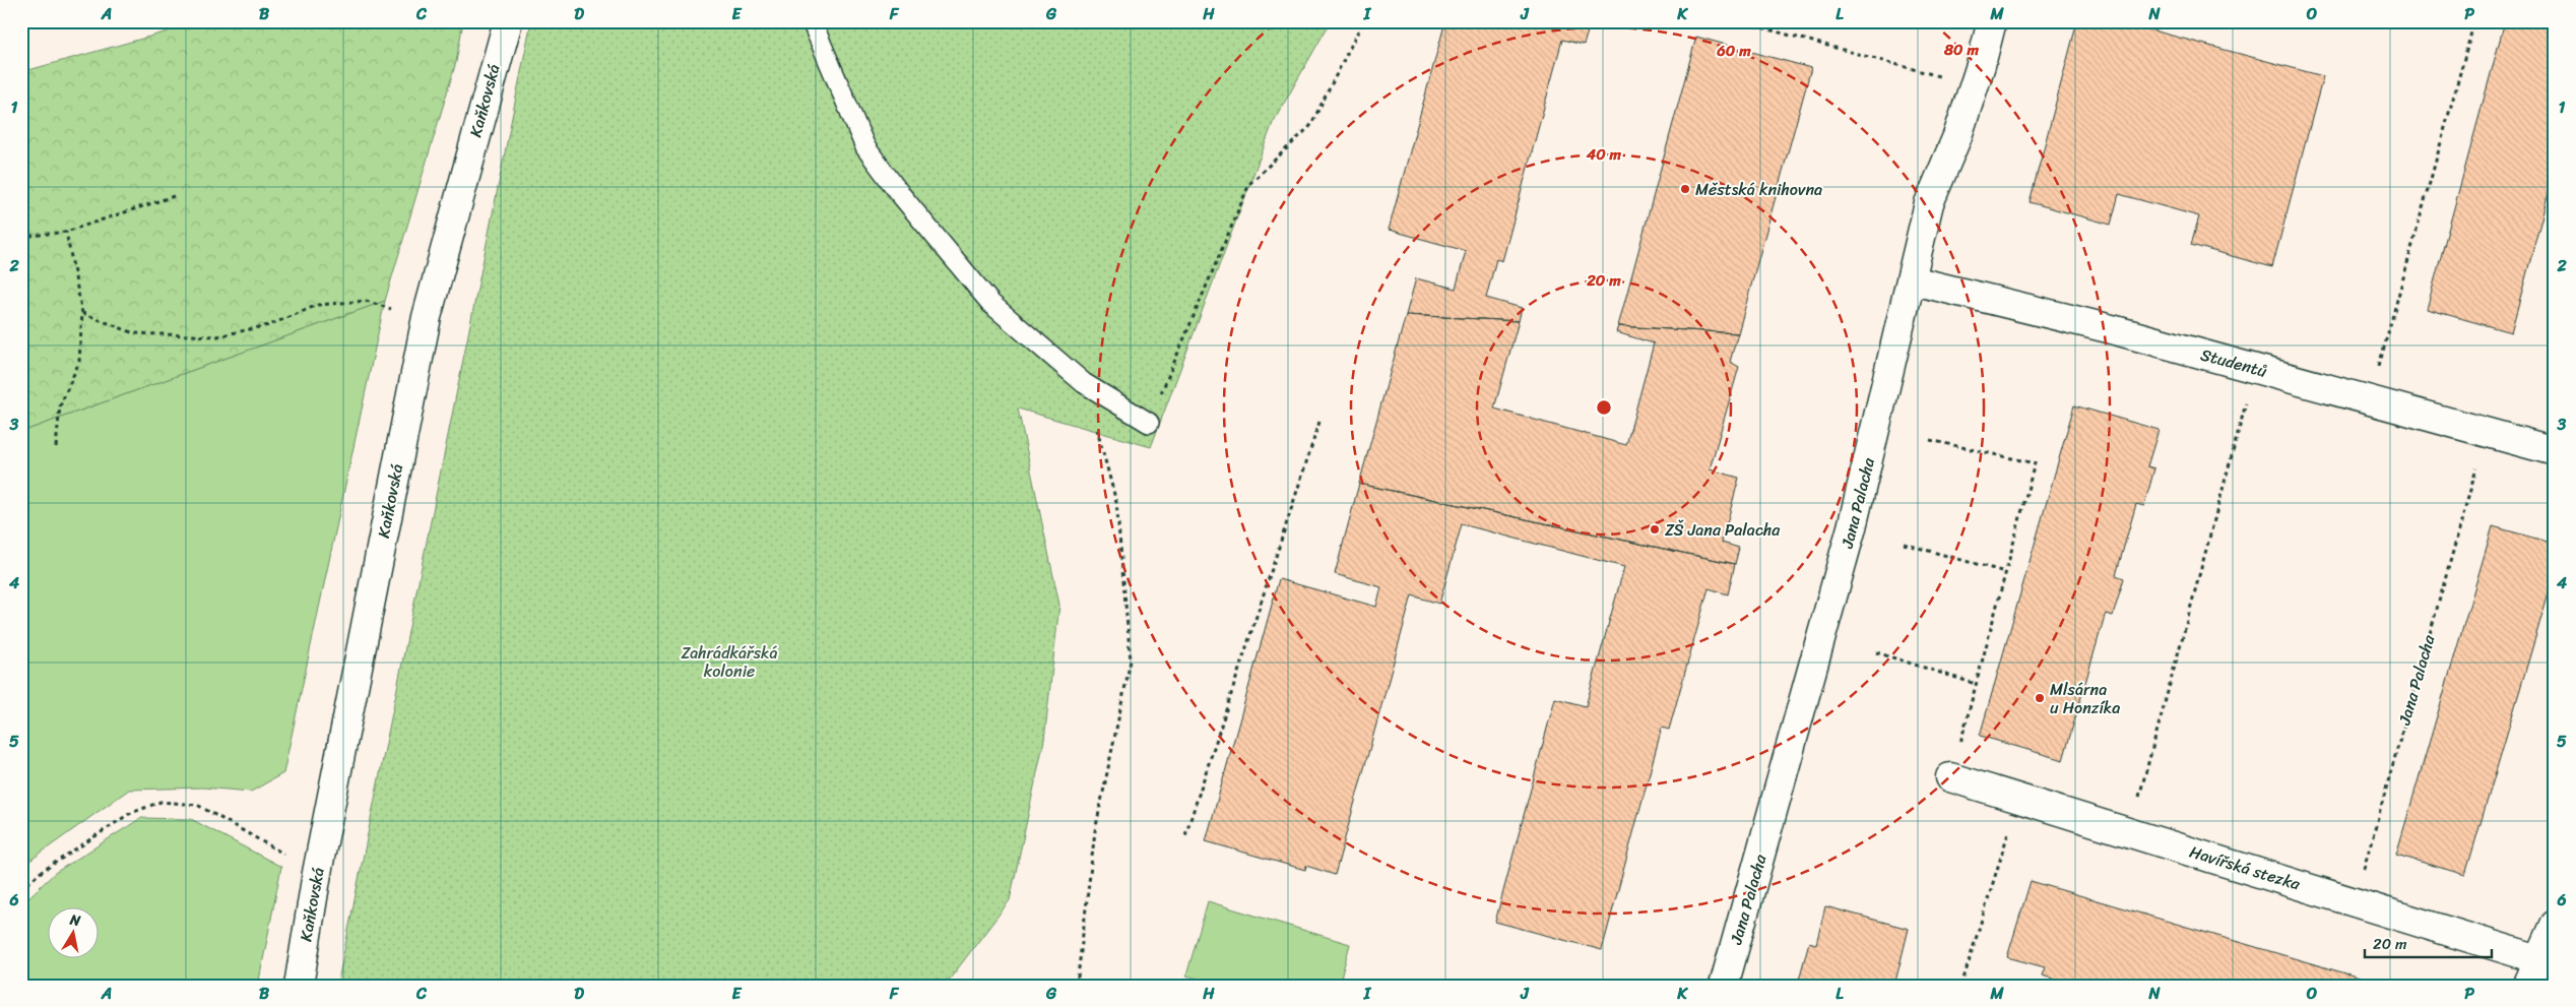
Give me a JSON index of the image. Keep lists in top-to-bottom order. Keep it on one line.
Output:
{"streets":{"street":["Kaňkovská","Studentů","Jana Palacha","Havířská stezka"]},"crossings":[["Studentů","Jana Palacha"],["Jana Palacha","Havířská stezka"]],"parks":["Zahrádkářská kolonie"],"places":["Městská knihovna","ZŠ Jana Palacha","Mlsárna u Honzíka"],"scale_bar":"20 m","north":"top","grid":{"columns":["A","B","C","D","E","F","G","H","I","J","K","L","M","N","O","P"],"rows":["1","2","3","4","5","6"]},"rings":["80 m","60 m","40 m","20 m"]}
